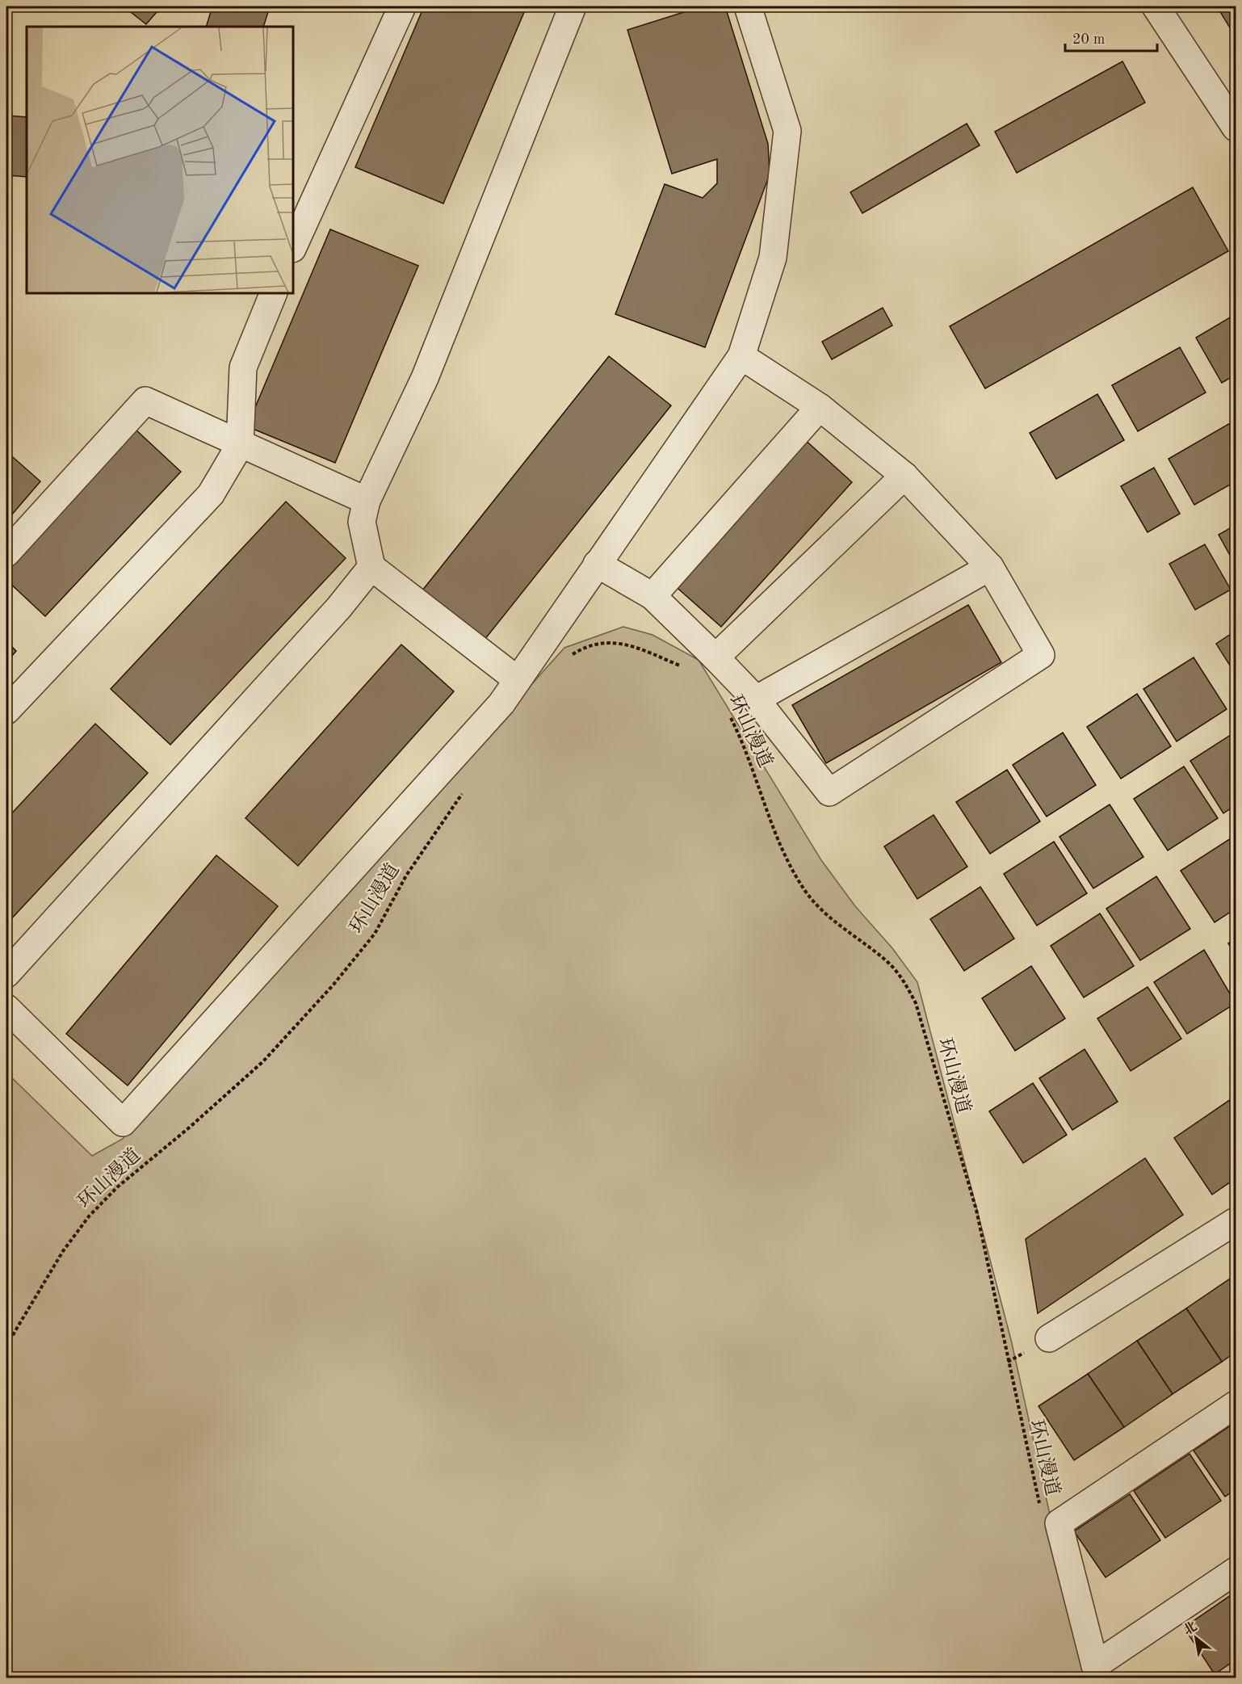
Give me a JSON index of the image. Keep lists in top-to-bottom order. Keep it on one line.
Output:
{"streets":{"path":["环山漫道"]},"scale_bar":"20 m","north":"top left"}
